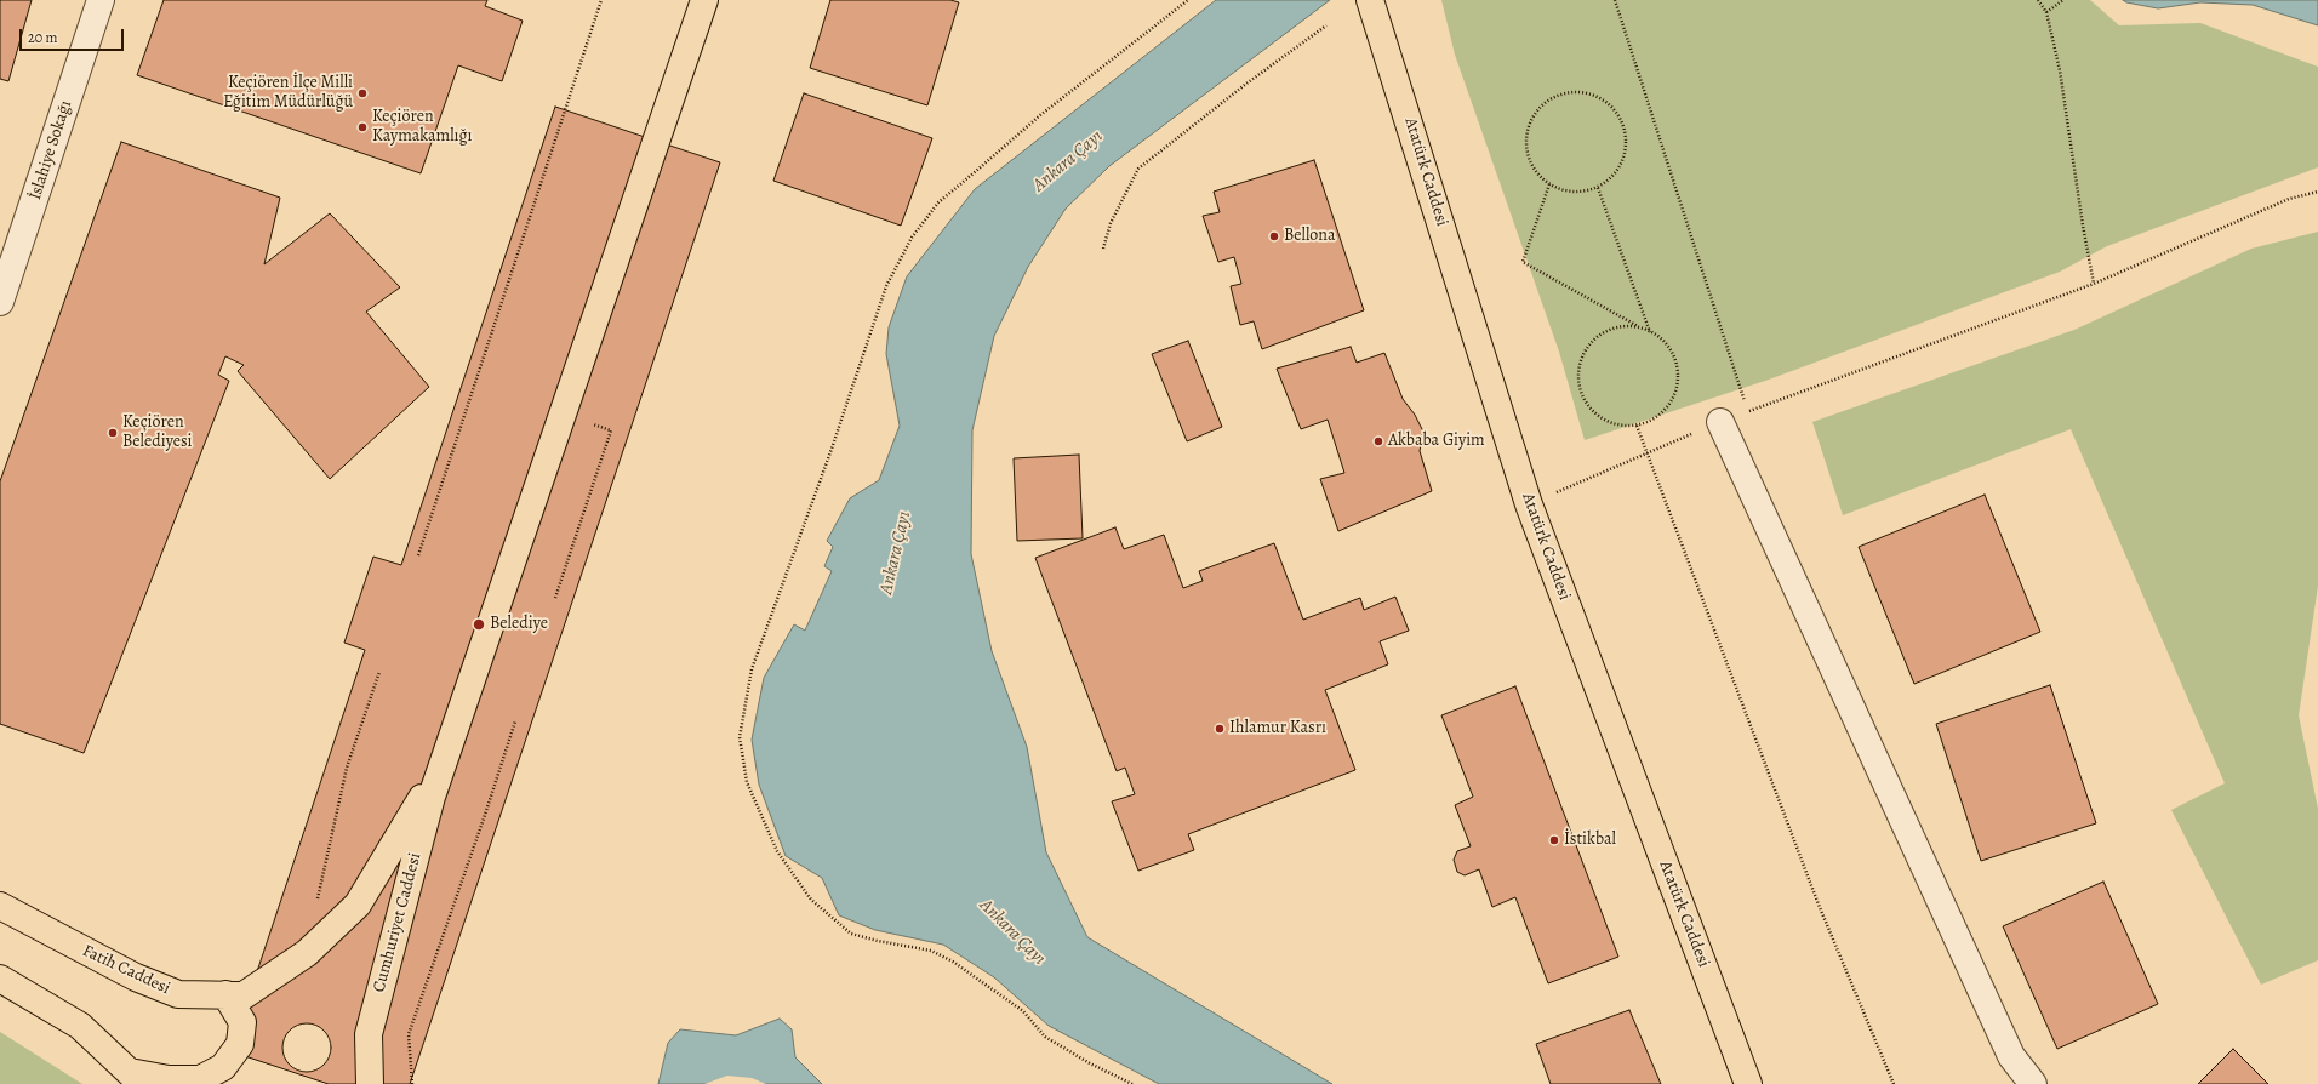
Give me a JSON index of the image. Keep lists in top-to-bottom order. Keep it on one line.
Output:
{"streets":{"main road":["Atatürk Caddesi","Cumhuriyet Caddesi","Fatih Caddesi"],"street":["İslahiye Sokağı"]},"crossings":[["Cumhuriyet Caddesi","Fatih Caddesi"]],"water":["Ankara Çayı"],"places":["Keçiören İlçe Milli Eğitim Müdürlüğü","Keçiören Kaymakamlığı","Bellona","Keçiören Belediyesi","Akbaba Giyim","Belediye","Ihlamur Kasrı","İstikbal"],"scale_bar":"20 m"}
